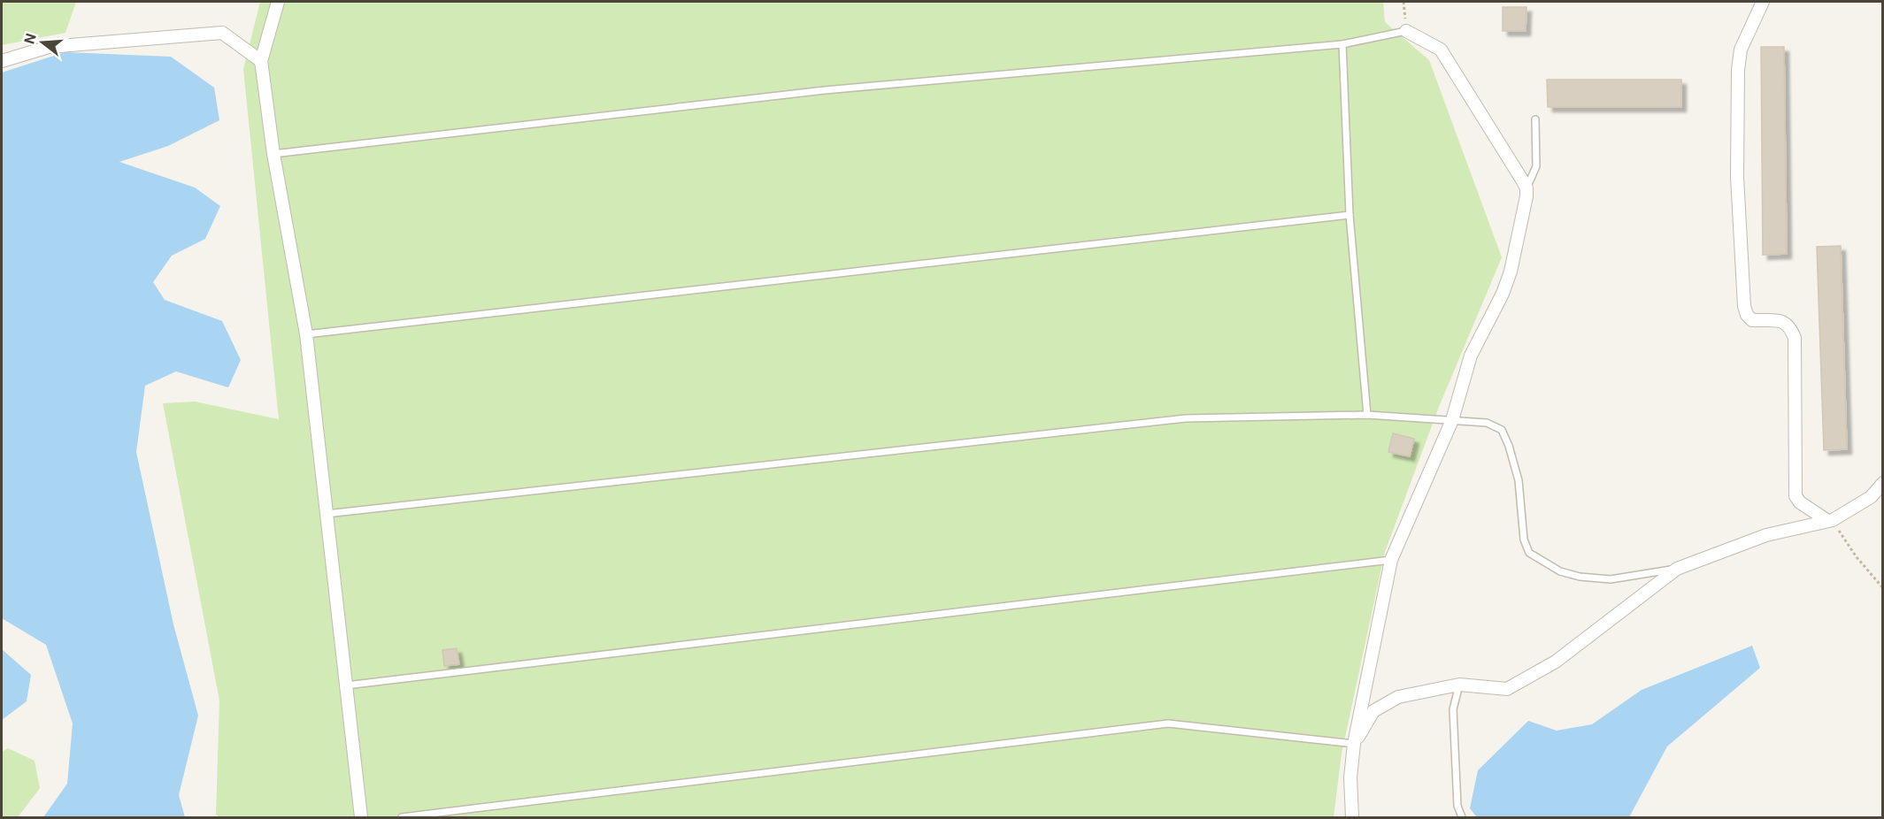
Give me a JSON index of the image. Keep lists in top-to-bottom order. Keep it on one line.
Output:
{"north":"left"}
